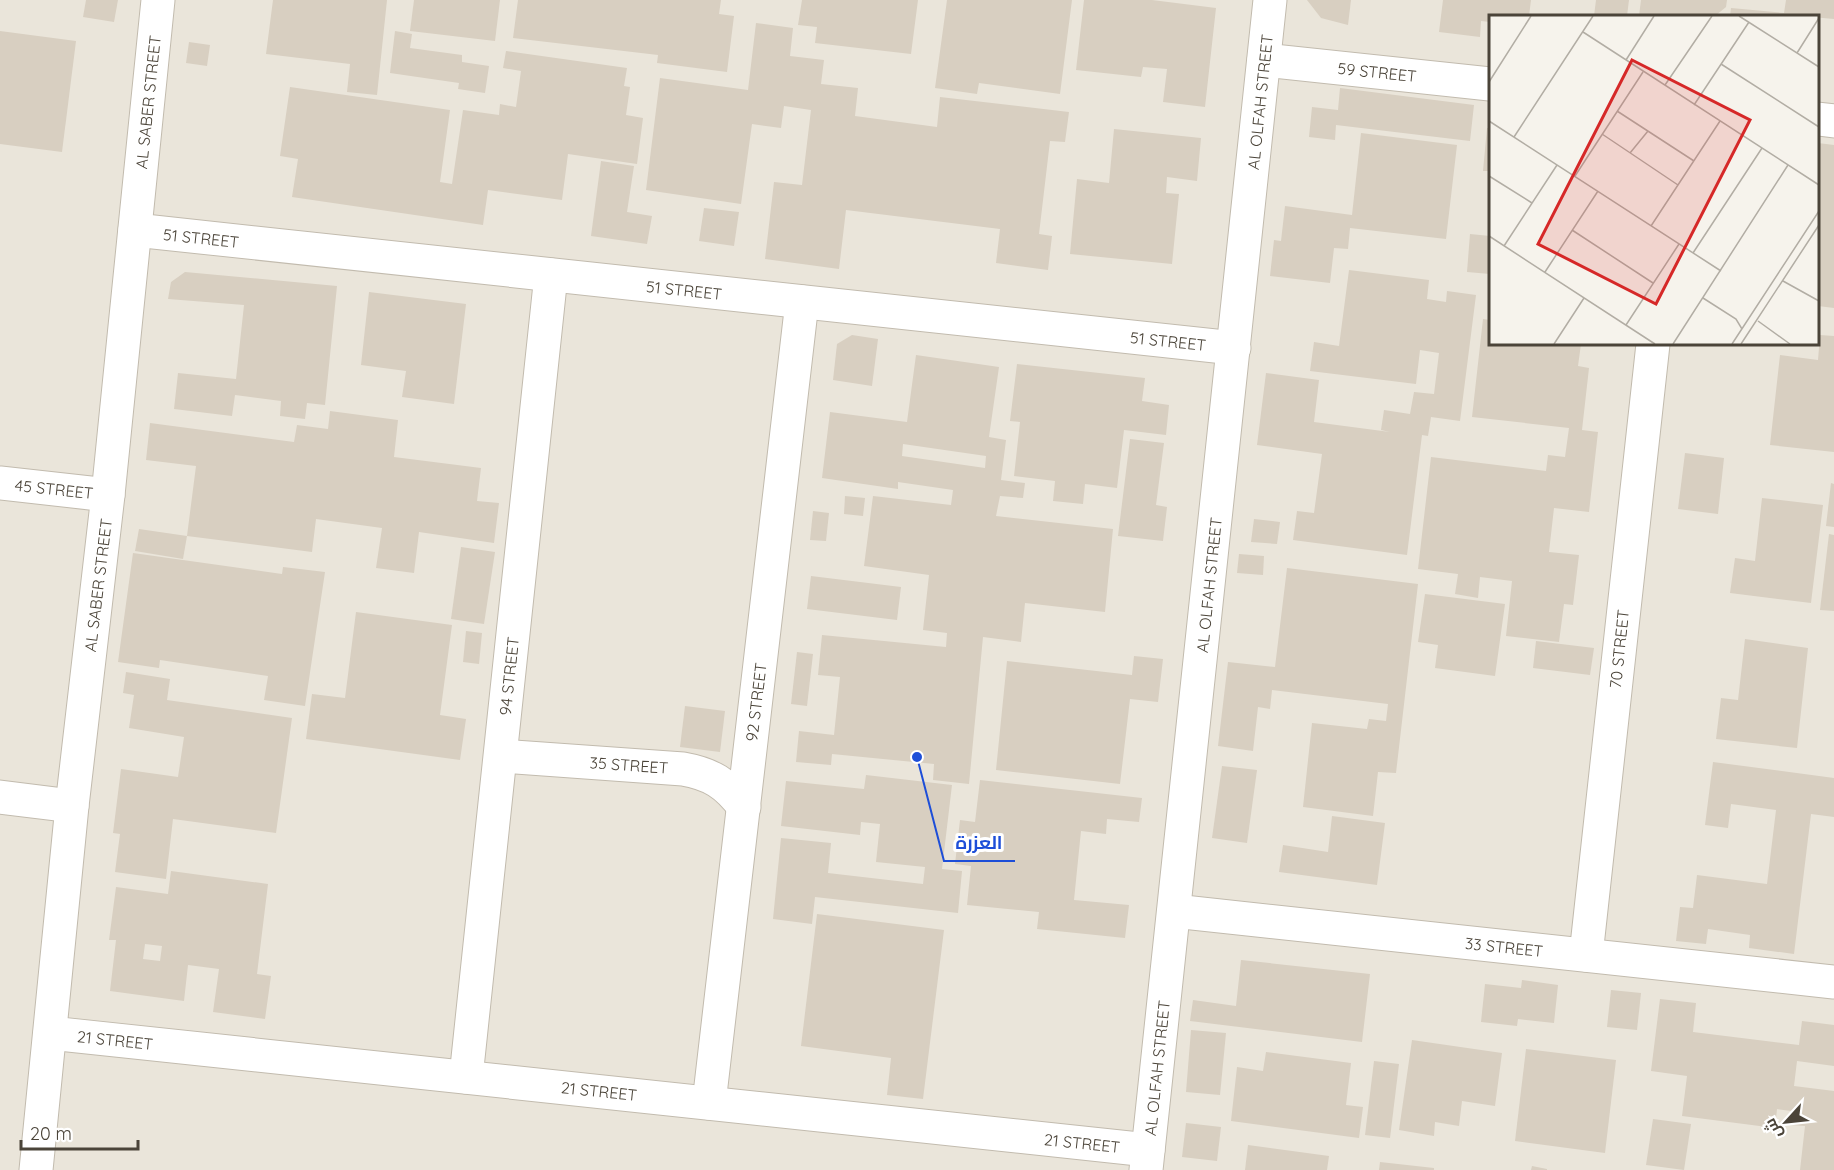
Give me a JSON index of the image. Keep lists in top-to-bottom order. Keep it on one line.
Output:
{"streets":{"street":["59 STREET","AL SABER STREET","AL OLFAH STREET","51 STREET","45 STREET","70 STREET","94 STREET","92 STREET","35 STREET","33 STREET","21 STREET"]},"crossings":[["59 STREET","AL OLFAH STREET"],["AL SABER STREET","51 STREET"],["AL SABER STREET","45 STREET"],["AL SABER STREET","21 STREET"],["AL OLFAH STREET","51 STREET"],["AL OLFAH STREET","33 STREET"],["AL OLFAH STREET","21 STREET"],["51 STREET","94 STREET"],["51 STREET","92 STREET"],["70 STREET","33 STREET"],["94 STREET","35 STREET"],["94 STREET","21 STREET"],["92 STREET","35 STREET"],["92 STREET","21 STREET"]],"places":["العزرة"],"scale_bar":"20 m","north":"bottom left"}
